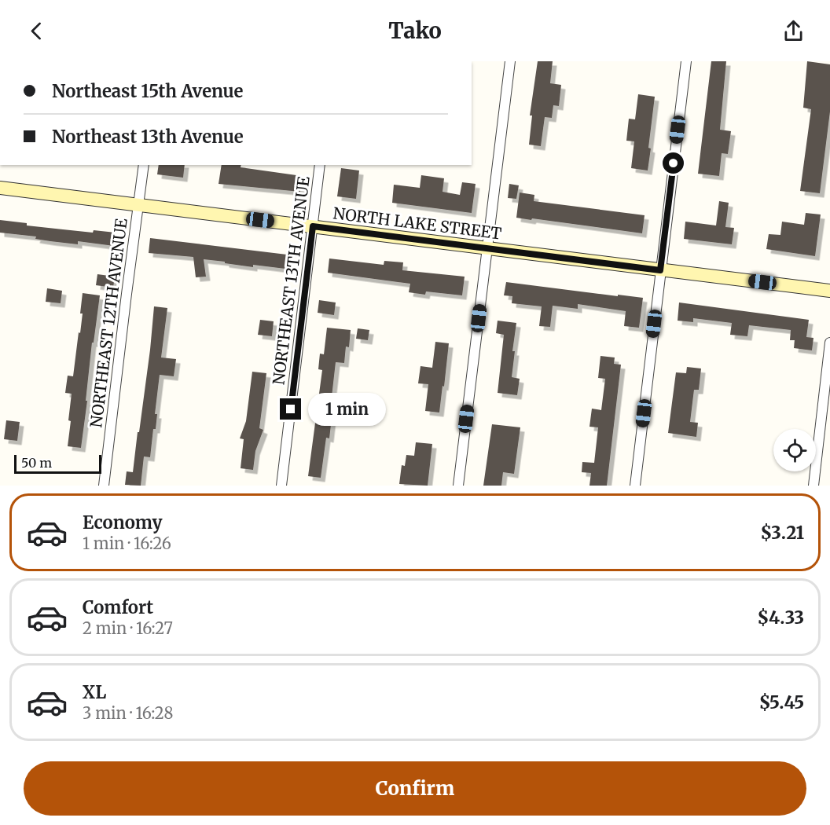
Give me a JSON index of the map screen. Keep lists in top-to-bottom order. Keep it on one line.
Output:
{"streets":{"street":["NORTH LAKE STREET","NORTHEAST 13TH AVENUE","NORTHEAST 12TH AVENUE"]},"crossings":[["NORTH LAKE STREET","NORTHEAST 13TH AVENUE"],["NORTH LAKE STREET","NORTHEAST 12TH AVENUE"]],"scale_bar":"50 m","page":{"header":"Tako","banner":["Northeast 15th Avenue","Northeast 13th Avenue"],"bubble":"1 min","scale":"50 m","list":[{"name":"Economy","note":"1 min · 16:26","value":"$3.21"},{"name":"Comfort","note":"2 min · 16:27","value":"$4.33"},{"name":"XL","note":"3 min · 16:28","value":"$5.45"}],"buttons":"Confirm"}}
